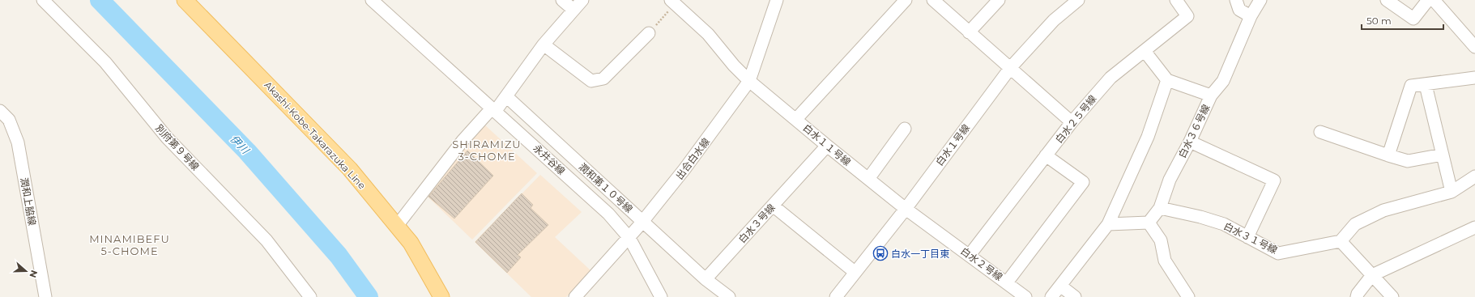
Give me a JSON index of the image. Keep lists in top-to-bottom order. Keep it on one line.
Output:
{"streets":{"main road":["Akashi-Kobe-Takarazuka Line"],"street":["白水２５号線","白水３６号線","白水１１号線","白水１号線","別府第９号線","出合白水線","永井谷線","潤和第１０号線","潤和上脇線","白水３号線","白水３１号線","白水２号線"]},"crossings":[["白水２５号線","白水２号線"],["白水３６号線","白水３１号線"],["白水１１号線","白水１号線"],["白水１１号線","出合白水線"],["白水１１号線","白水３号線"],["白水１１号線","白水２号線"],["白水１号線","白水２号線"],["出合白水線","永井谷線"],["出合白水線","潤和第１０号線"],["潤和第１０号線","白水３号線"]],"districts":["SHIRAMIZU 3-CHOME","MINAMIBEFU 5-CHOME"],"water":["伊川"],"places":{"bus stop":["白水一丁目東"]},"scale_bar":"50 m","north":"right"}
